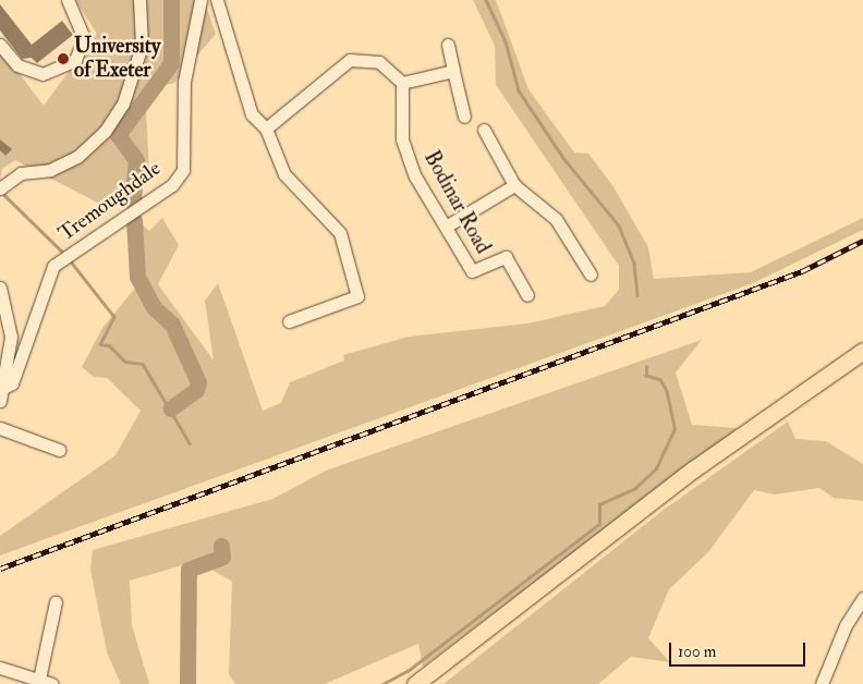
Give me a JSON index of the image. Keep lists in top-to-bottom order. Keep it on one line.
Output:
{"streets":{"street":["Tremoughdale","Bodinar Road"]},"places":["University of Exeter"],"scale_bar":"100 m"}
